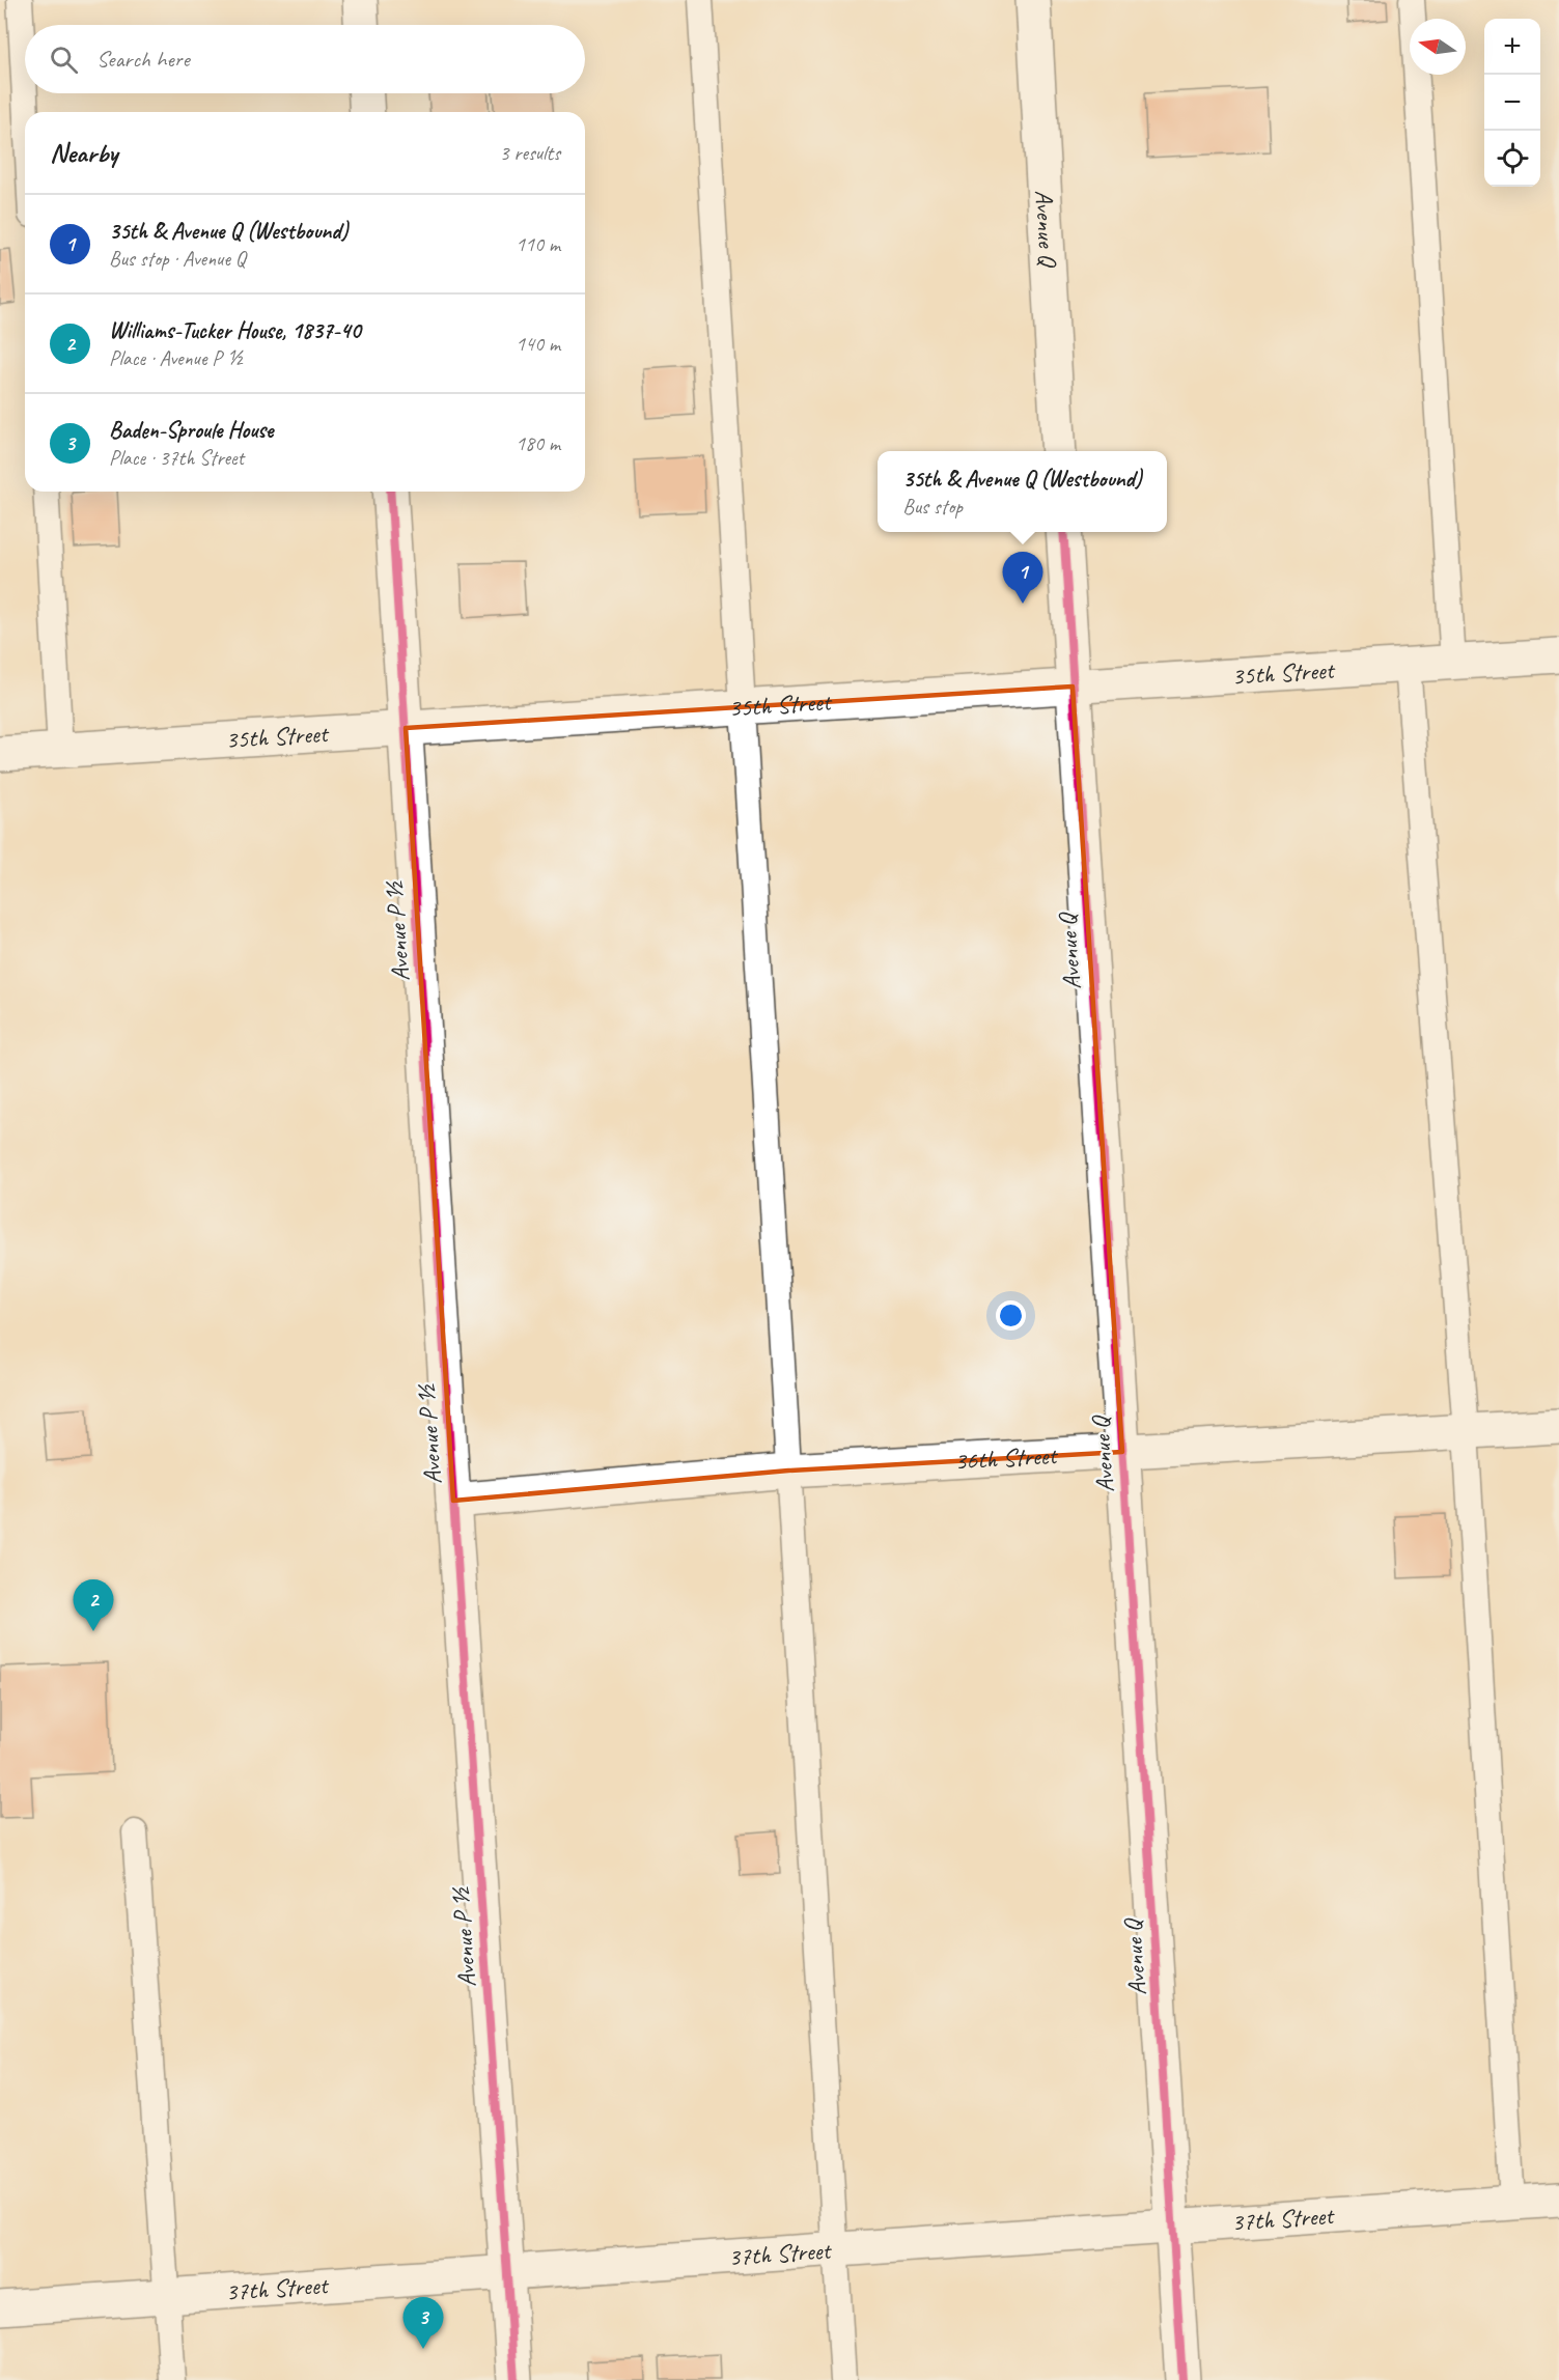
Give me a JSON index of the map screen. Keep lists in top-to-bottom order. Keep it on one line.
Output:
{"streets":{"street":["Avenue Q","35th Street","Avenue P ½","36th Street","37th Street"]},"crossings":[["Avenue Q","35th Street"],["Avenue Q","36th Street"],["Avenue Q","37th Street"],["35th Street","Avenue P ½"],["Avenue P ½","36th Street"],["Avenue P ½","37th Street"]],"north":"left","page":{"map_buttons":["+","−"],"search":"Search here","heading":["Nearby","3 results"],"list":[{"mark":"1","name":"35th & Avenue Q (Westbound)","note":"Bus stop · Avenue Q","value":"110 m"},{"mark":"2","name":"Williams-Tucker House, 1837-40","note":"Place · Avenue P ½","value":"140 m"},{"mark":"3","name":"Baden-Sproule House","note":"Place · 37th Street","value":"180 m"}],"popup":["35th & Avenue Q (Westbound)","Bus stop"],"pins":["1","2","3"]}}
